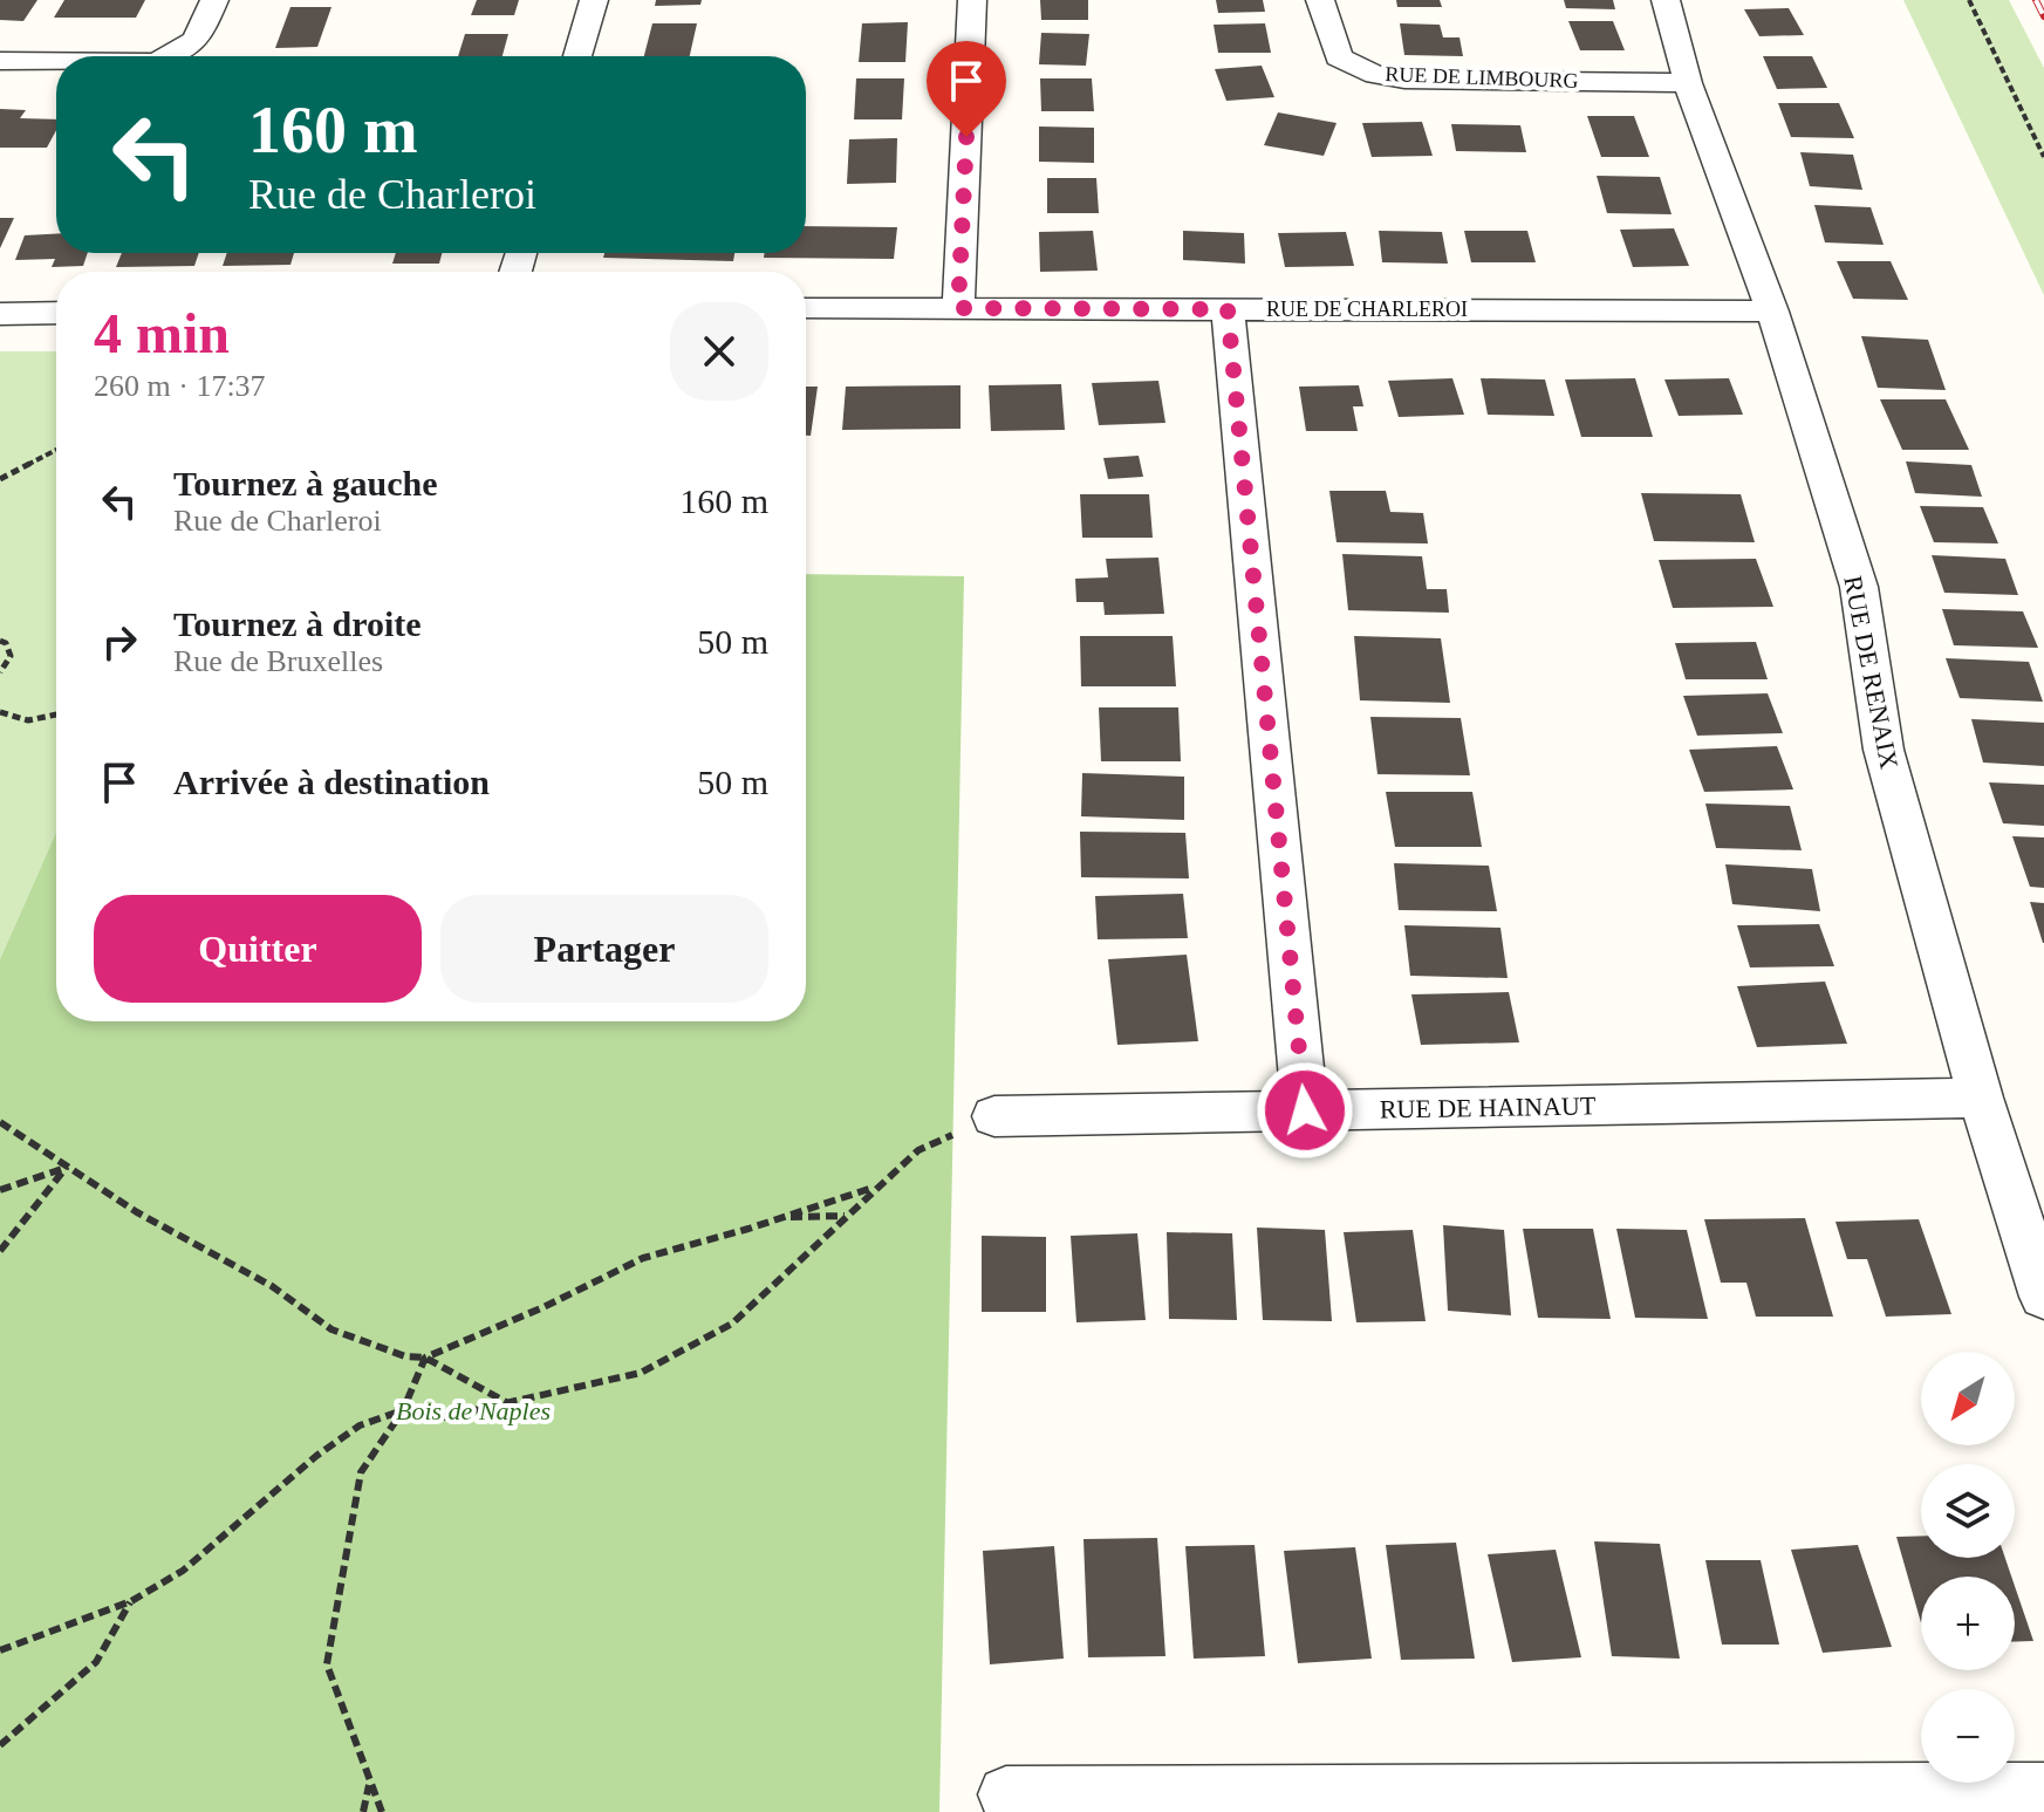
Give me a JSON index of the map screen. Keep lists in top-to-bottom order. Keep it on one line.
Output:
{"streets":{"street":["RUE DE LIMBOURG","RUE DE CHARLEROI","RUE DE RENAIX","RUE DE HAINAUT"]},"crossings":[["RUE DE LIMBOURG","RUE DE RENAIX"],["RUE DE CHARLEROI","RUE DE RENAIX"],["RUE DE RENAIX","RUE DE HAINAUT"]],"parks":["Bois de Naples"],"north":"bottom left","page":{"turn":["160 m","Rue de Charleroi"],"heading":["4 min","260 m · 17:37"],"list":[{"name":"Tournez à gauche","note":"Rue de Charleroi","value":"160 m"},{"name":"Tournez à droite","note":"Rue de Bruxelles","value":"50 m"},{"name":"Arrivée à destination","value":"50 m"}],"buttons":["Quitter","Partager"],"map_buttons":["+","−"]}}
